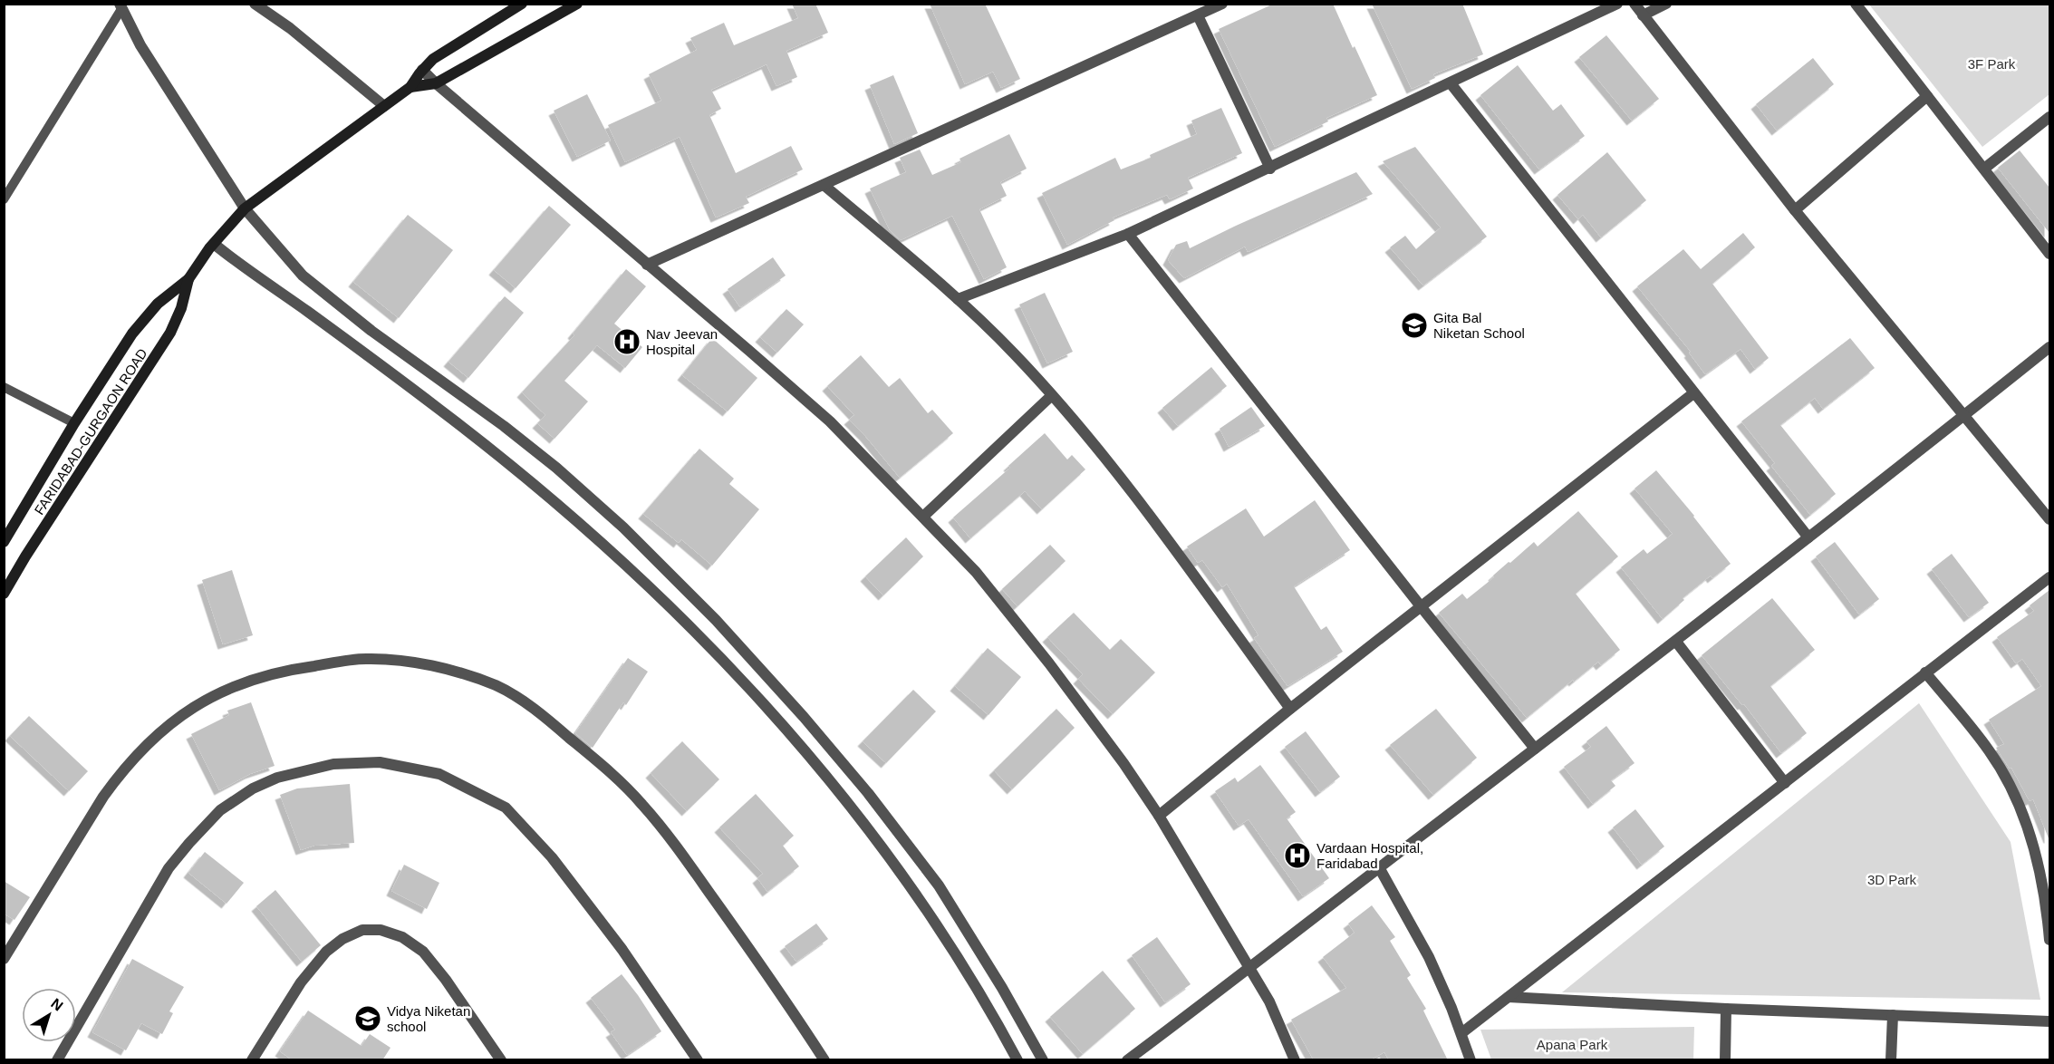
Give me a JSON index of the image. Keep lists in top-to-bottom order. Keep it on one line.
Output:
{"streets":{"main road":["FARIDABAD-GURGAON ROAD"]},"parks":["3F Park","3D Park","Apana Park"],"places":{"school or university":["Gita Bal Niketan School","Vidya Niketan school"],"hospital":["Nav Jeevan Hospital","Vardaan Hospital, Faridabad"]},"north":"top right"}
